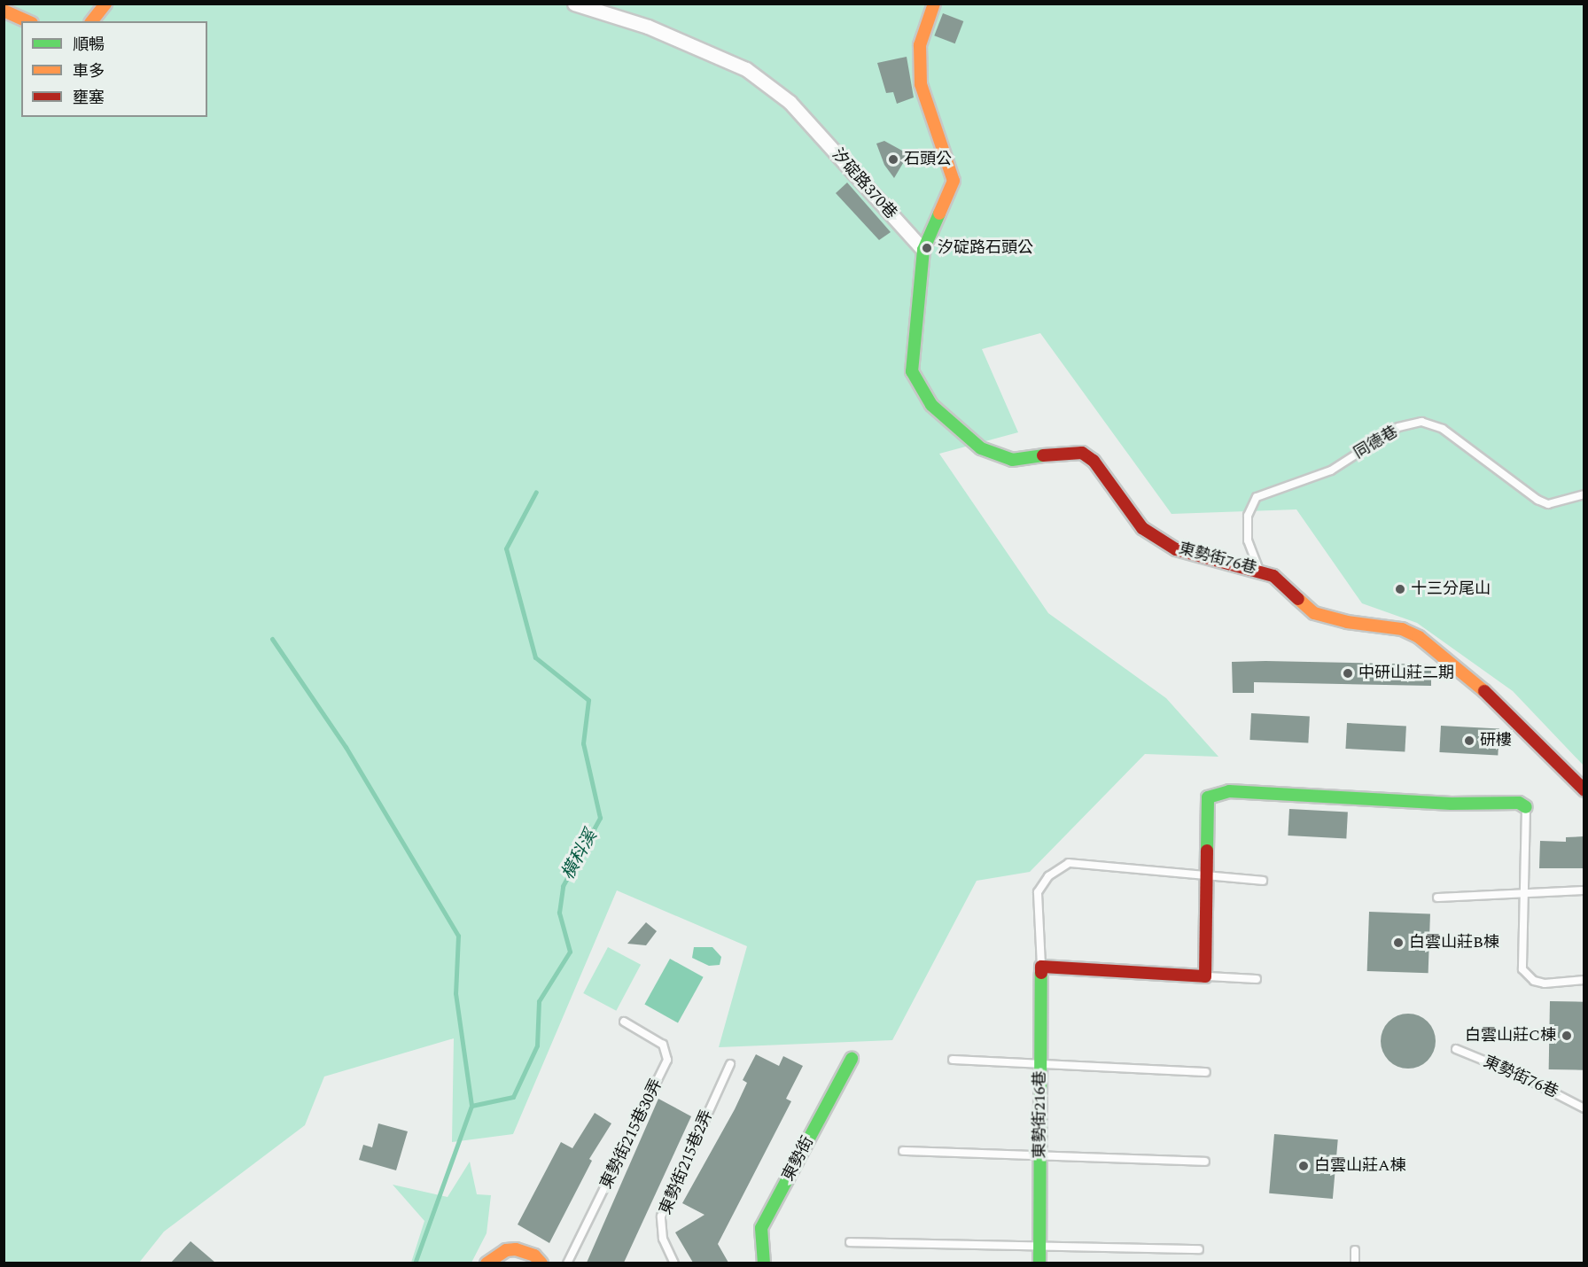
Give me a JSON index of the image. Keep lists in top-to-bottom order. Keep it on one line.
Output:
{"streets":{"street":["汐碇路370巷","東勢街76巷","東勢街216巷","東勢街"],"lane":["同德巷","東勢街215巷30弄","東勢街215巷2弄"]},"crossings":[["汐碇路370巷","東勢街76巷"],["同德巷","東勢街76巷"]],"water":["橫科溪"],"places":["石頭公","汐碇路石頭公","十三分尾山","中研山莊二期","研樓","白雲山莊B棟","白雲山莊C棟","白雲山莊A棟"],"legend":["順暢","車多","壅塞"]}
